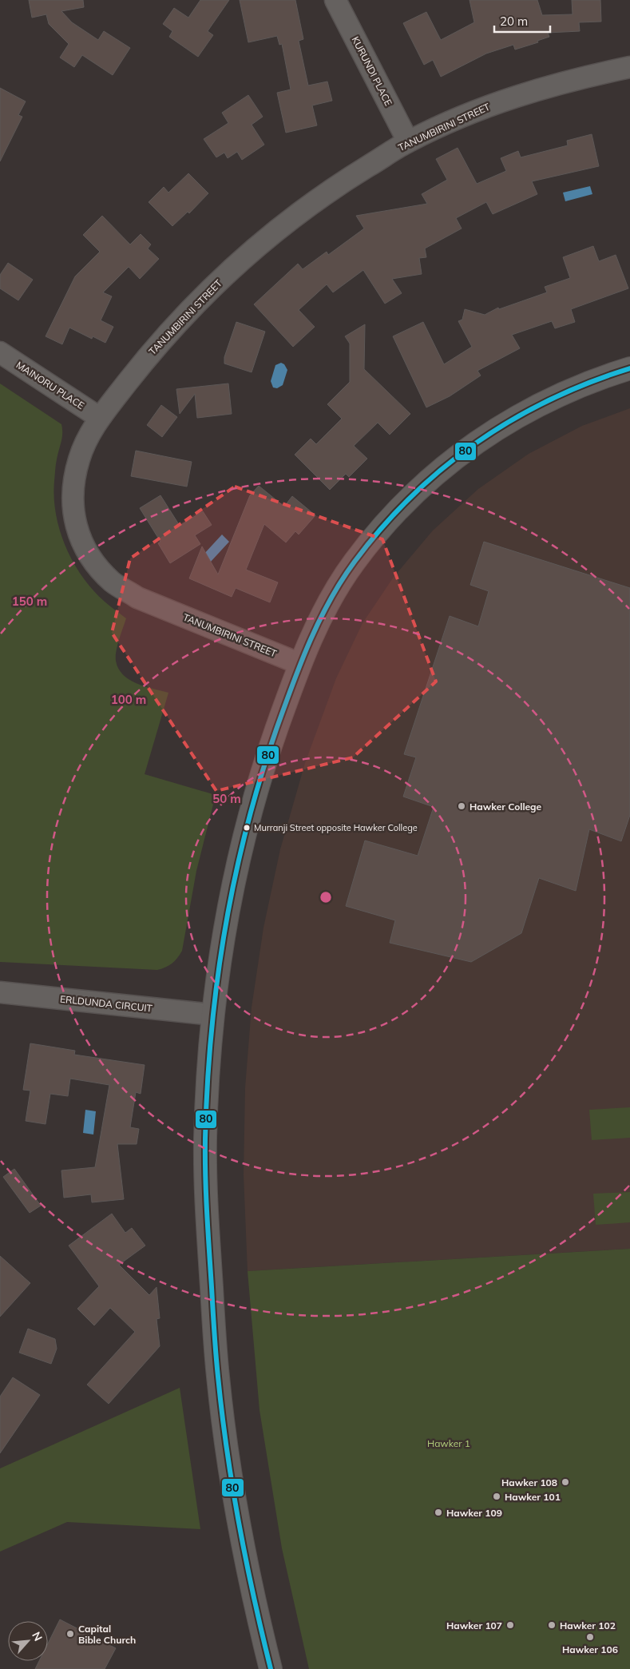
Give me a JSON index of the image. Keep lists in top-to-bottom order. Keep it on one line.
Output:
{"streets":{"street":["KURUNDI PLACE","TANUMBIRINI STREET","MAINORU PLACE","ERLDUNDA CIRCUIT"]},"crossings":[["KURUNDI PLACE","TANUMBIRINI STREET"],["TANUMBIRINI STREET","MAINORU PLACE"]],"parks":["Hawker 1"],"places":["Hawker College","Murranji Street opposite Hawker College","Hawker 108","Hawker 101","Hawker 109","Hawker 107","Hawker 102","Capital Bible Church","Hawker 106"],"lines":["transit line 80"],"scale_bar":"20 m","north":"top right","rings":["150 m","100 m","50 m"]}
